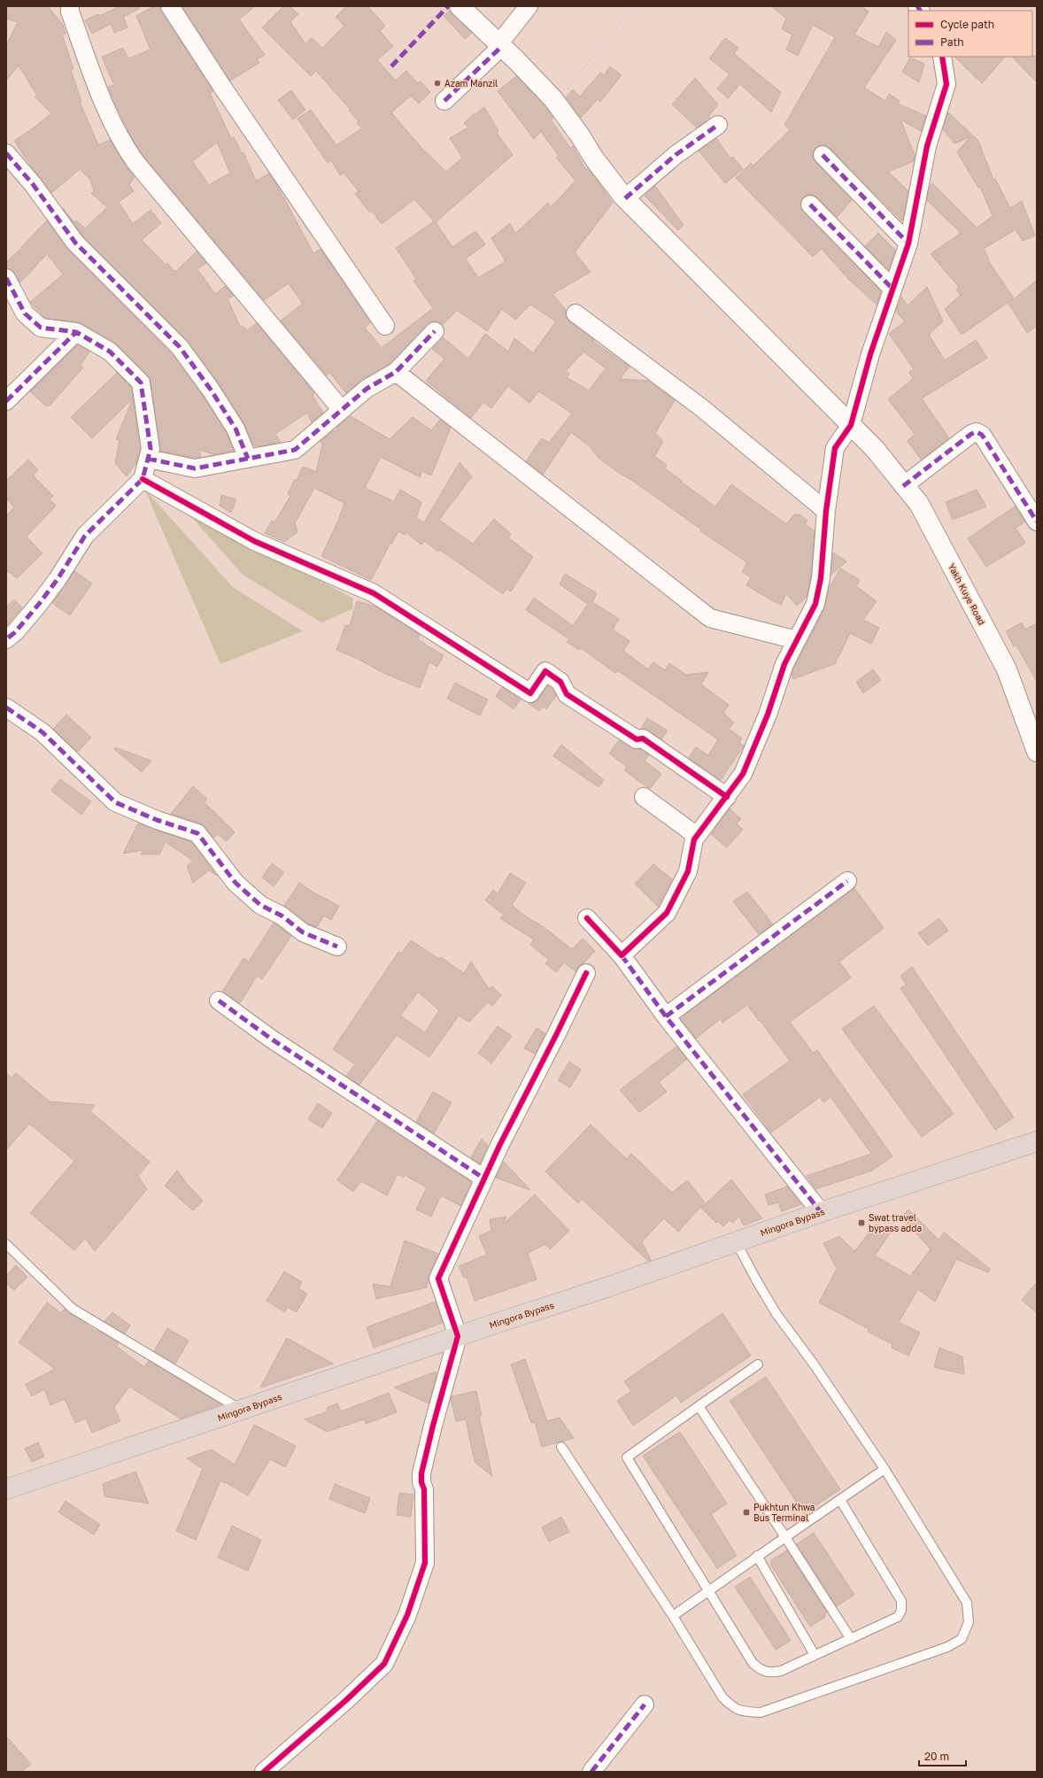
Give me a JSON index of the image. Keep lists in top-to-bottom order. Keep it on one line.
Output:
{"streets":{"highway":["Mingora Bypass"],"main road":["Yakh Kuye Road"]},"places":{"other":["Azam Manzil"],"transit":["Swat travel bypass adda","Pukhtun Khwa Bus Terminal"]},"legend":["Cycle path","Path"],"scale_bar":"20 m"}
